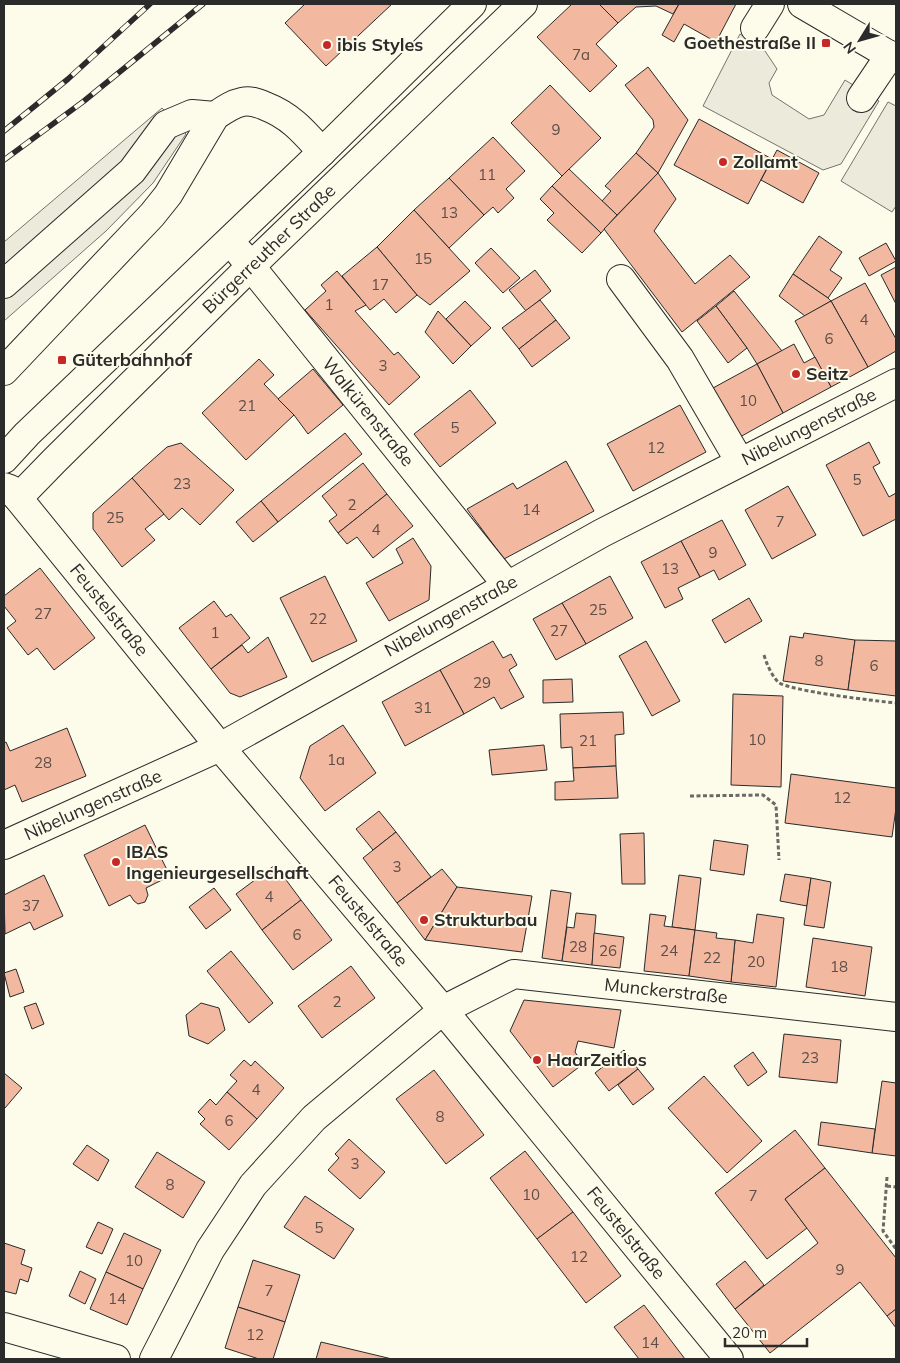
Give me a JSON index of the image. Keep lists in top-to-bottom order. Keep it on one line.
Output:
{"streets":{"street":["Bürgerreuther Straße","Walkürenstraße","Nibelungenstraße","Feustelstraße","Munckerstraße"]},"crossings":[["Bürgerreuther Straße","Walkürenstraße"],["Bürgerreuther Straße","Feustelstraße"],["Walkürenstraße","Nibelungenstraße"],["Nibelungenstraße","Feustelstraße"],["Feustelstraße","Munckerstraße"]],"places":{"transit":["Goethestraße II","Güterbahnhof"],"other":["ibis Styles","Zollamt","Seitz","IBAS Ingenieurgesellschaft","Strukturbau","HaarZeitlos"]},"house_numbers":["7a","9","11","13","15","17","1","4","6","3","10","21","5","12","5","23","2","14","25","7","4","9","13","25","27","22","27","1","8","6","29","31","10","21","1a","28","12","3","4","37","6","28","26","24","22","20","18","2","23","4","8","6","3","8","10","7","5","12","10","9","7","14","12","14"],"scale_bar":"20 m","north":"bottom left"}
